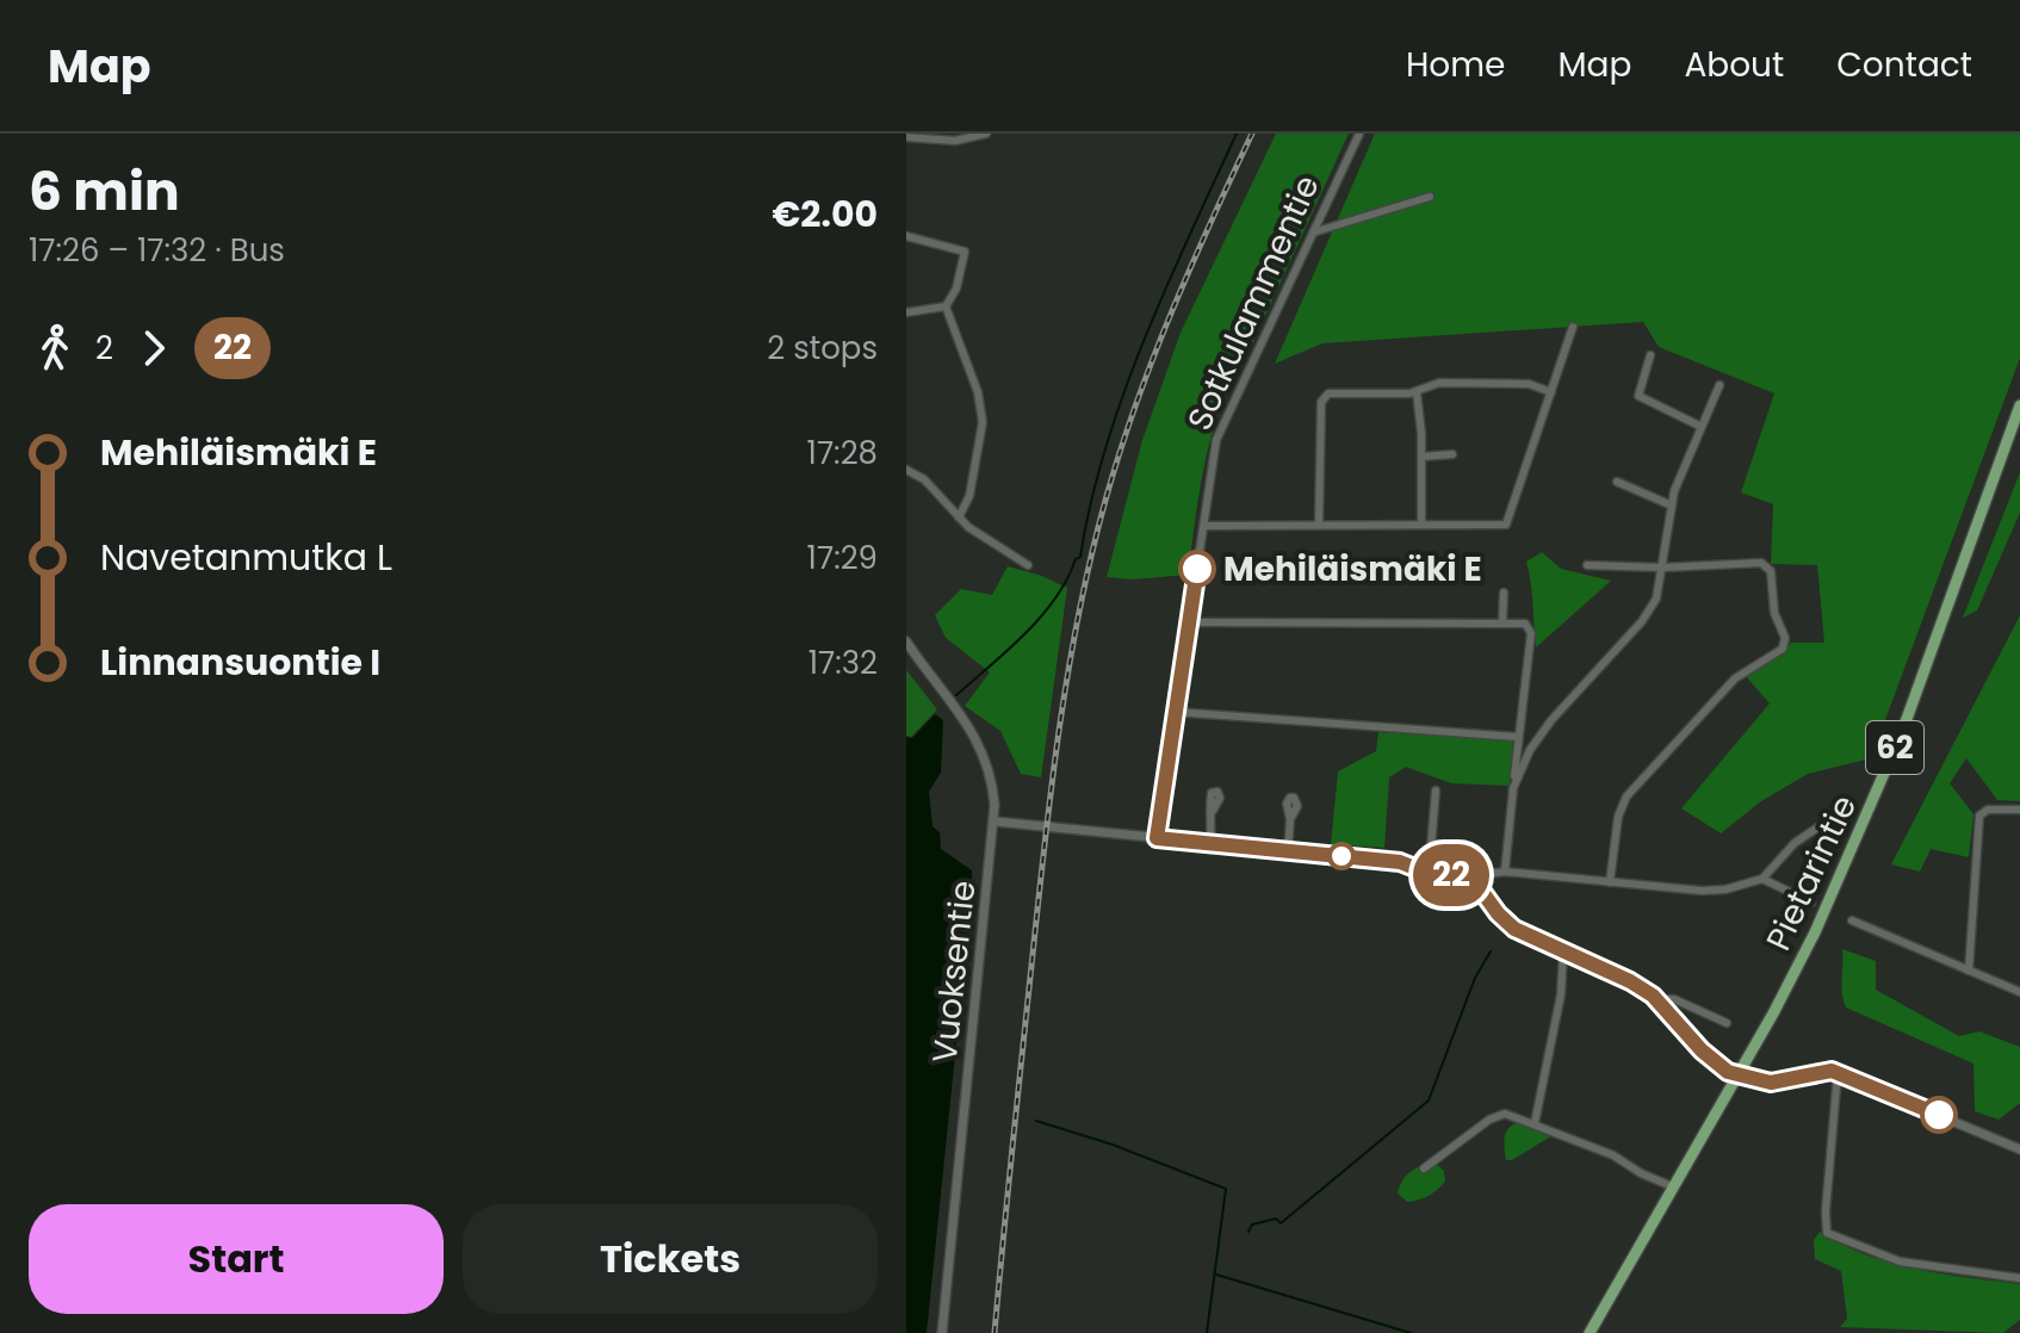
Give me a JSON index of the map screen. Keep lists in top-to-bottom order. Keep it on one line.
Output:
{"streets":{"main road":["62","Pietarintie"],"street":["Sotkulammentie","Vuoksentie"]},"places":["Mehiläismäki E"],"lines":["bus line 22"],"page":{"header":"Map","nav":["Home","Map","About","Contact"],"heading":["6 min","17:26 – 17:32 · Bus","€2.00"],"on_map":"22","legs":["2","22","2 stops"],"list":[{"name":"Mehiläismäki E","value":"17:28"},{"name":"Navetanmutka L","value":"17:29"},{"name":"Linnansuontie I","value":"17:32"}],"buttons":["Start","Tickets"]}}
